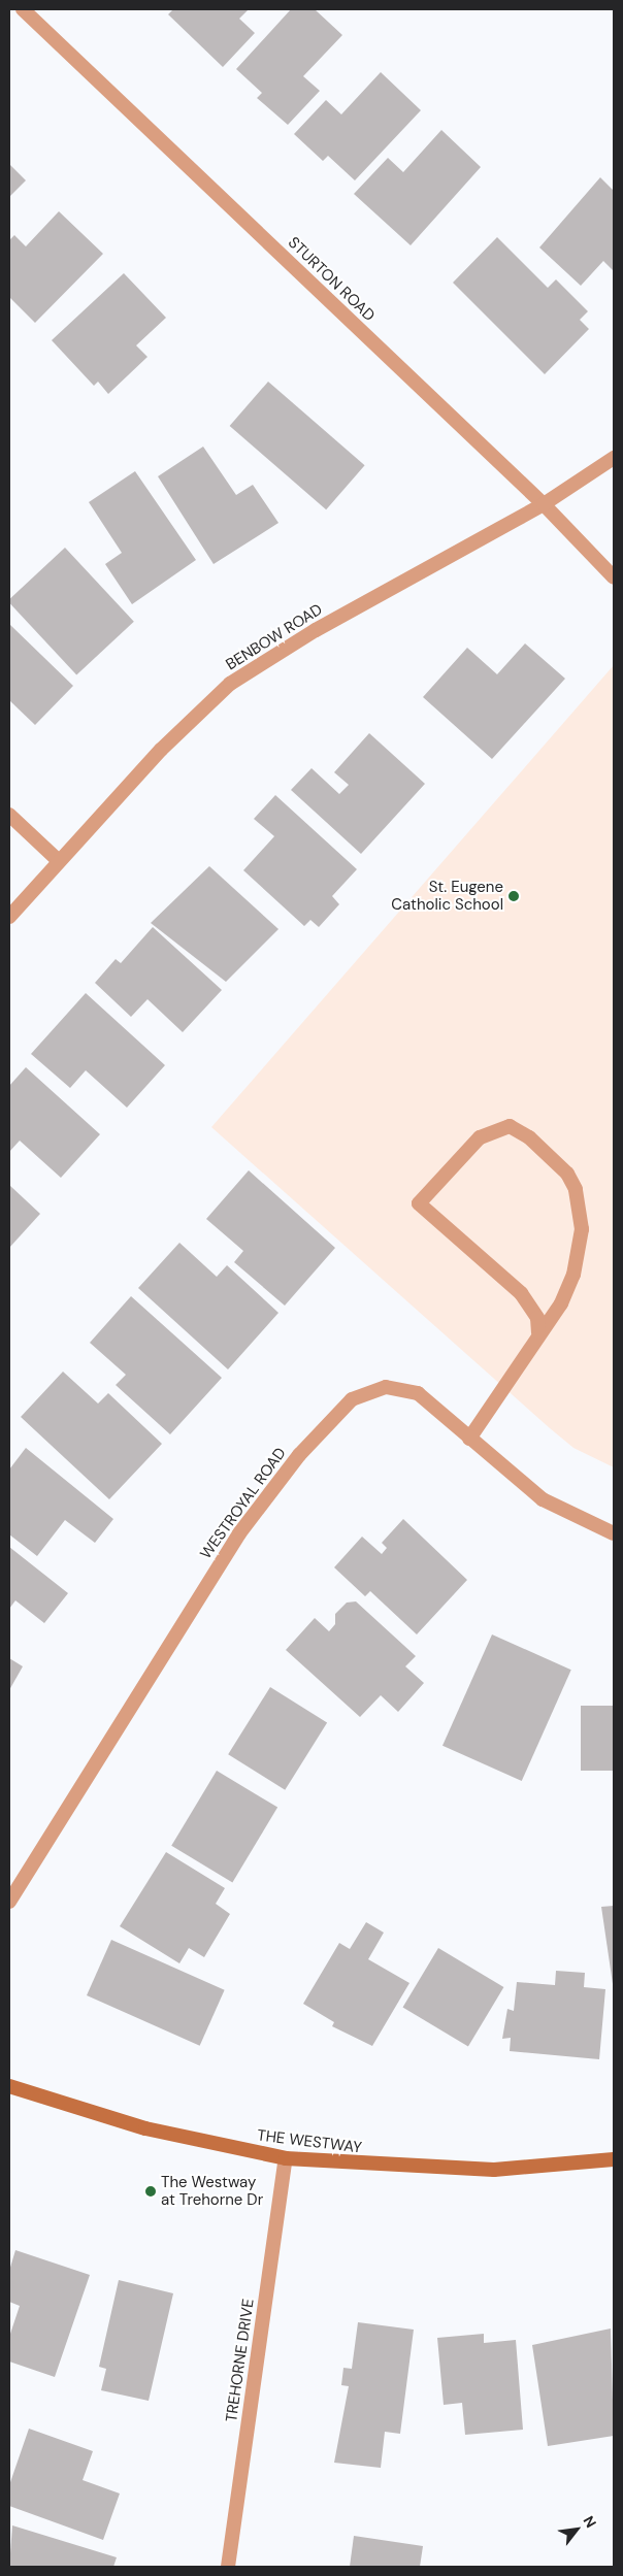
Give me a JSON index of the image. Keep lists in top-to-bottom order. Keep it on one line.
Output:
{"streets":{"main road":["THE WESTWAY"],"street":["STURTON ROAD","BENBOW ROAD","WESTROYAL ROAD","TREHORNE DRIVE"]},"crossings":[["STURTON ROAD","BENBOW ROAD"],["THE WESTWAY","TREHORNE DRIVE"]],"places":["St. Eugene Catholic School","The Westway at Trehorne Dr"],"north":"top right"}
